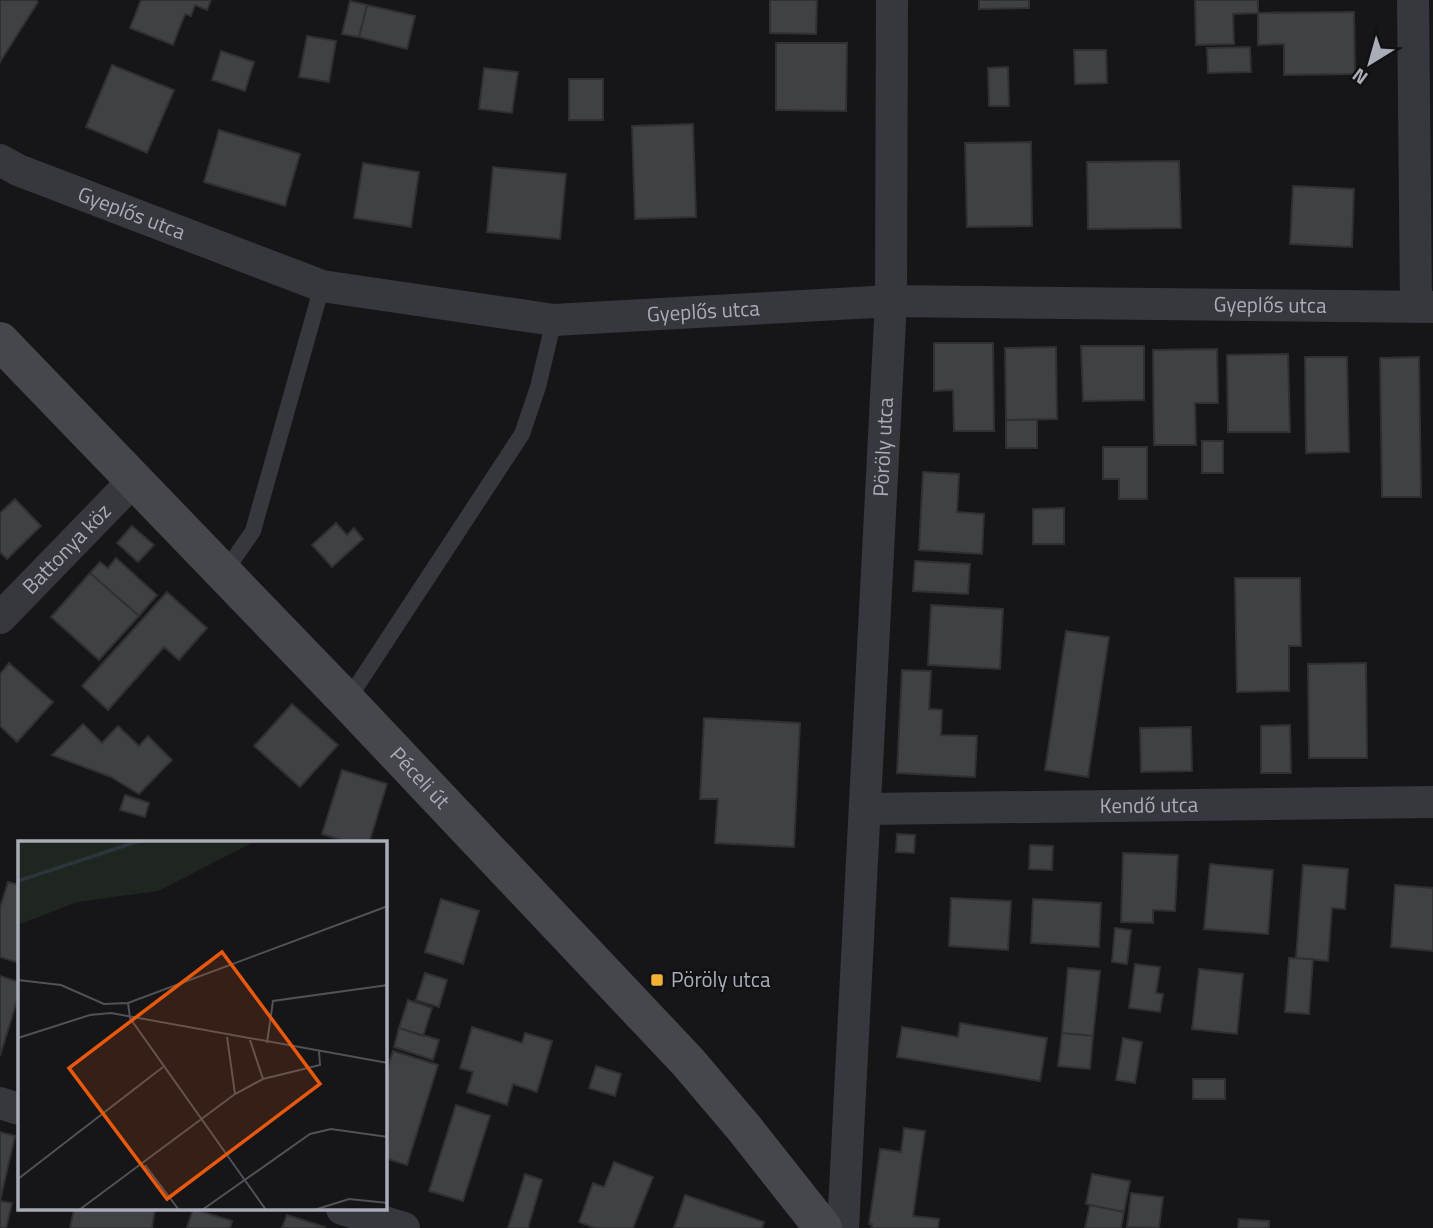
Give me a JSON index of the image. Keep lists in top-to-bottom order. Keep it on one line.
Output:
{"streets":{"main road":["Péceli út"],"street":["Gyeplős utca","Pöröly utca","Battonya köz","Kendő utca"]},"crossings":[["Gyeplős utca","Pöröly utca"],["Pöröly utca","Kendő utca"],["Battonya köz","Péceli út"]],"places":{"transit":["Pöröly utca"]},"north":"bottom left"}
